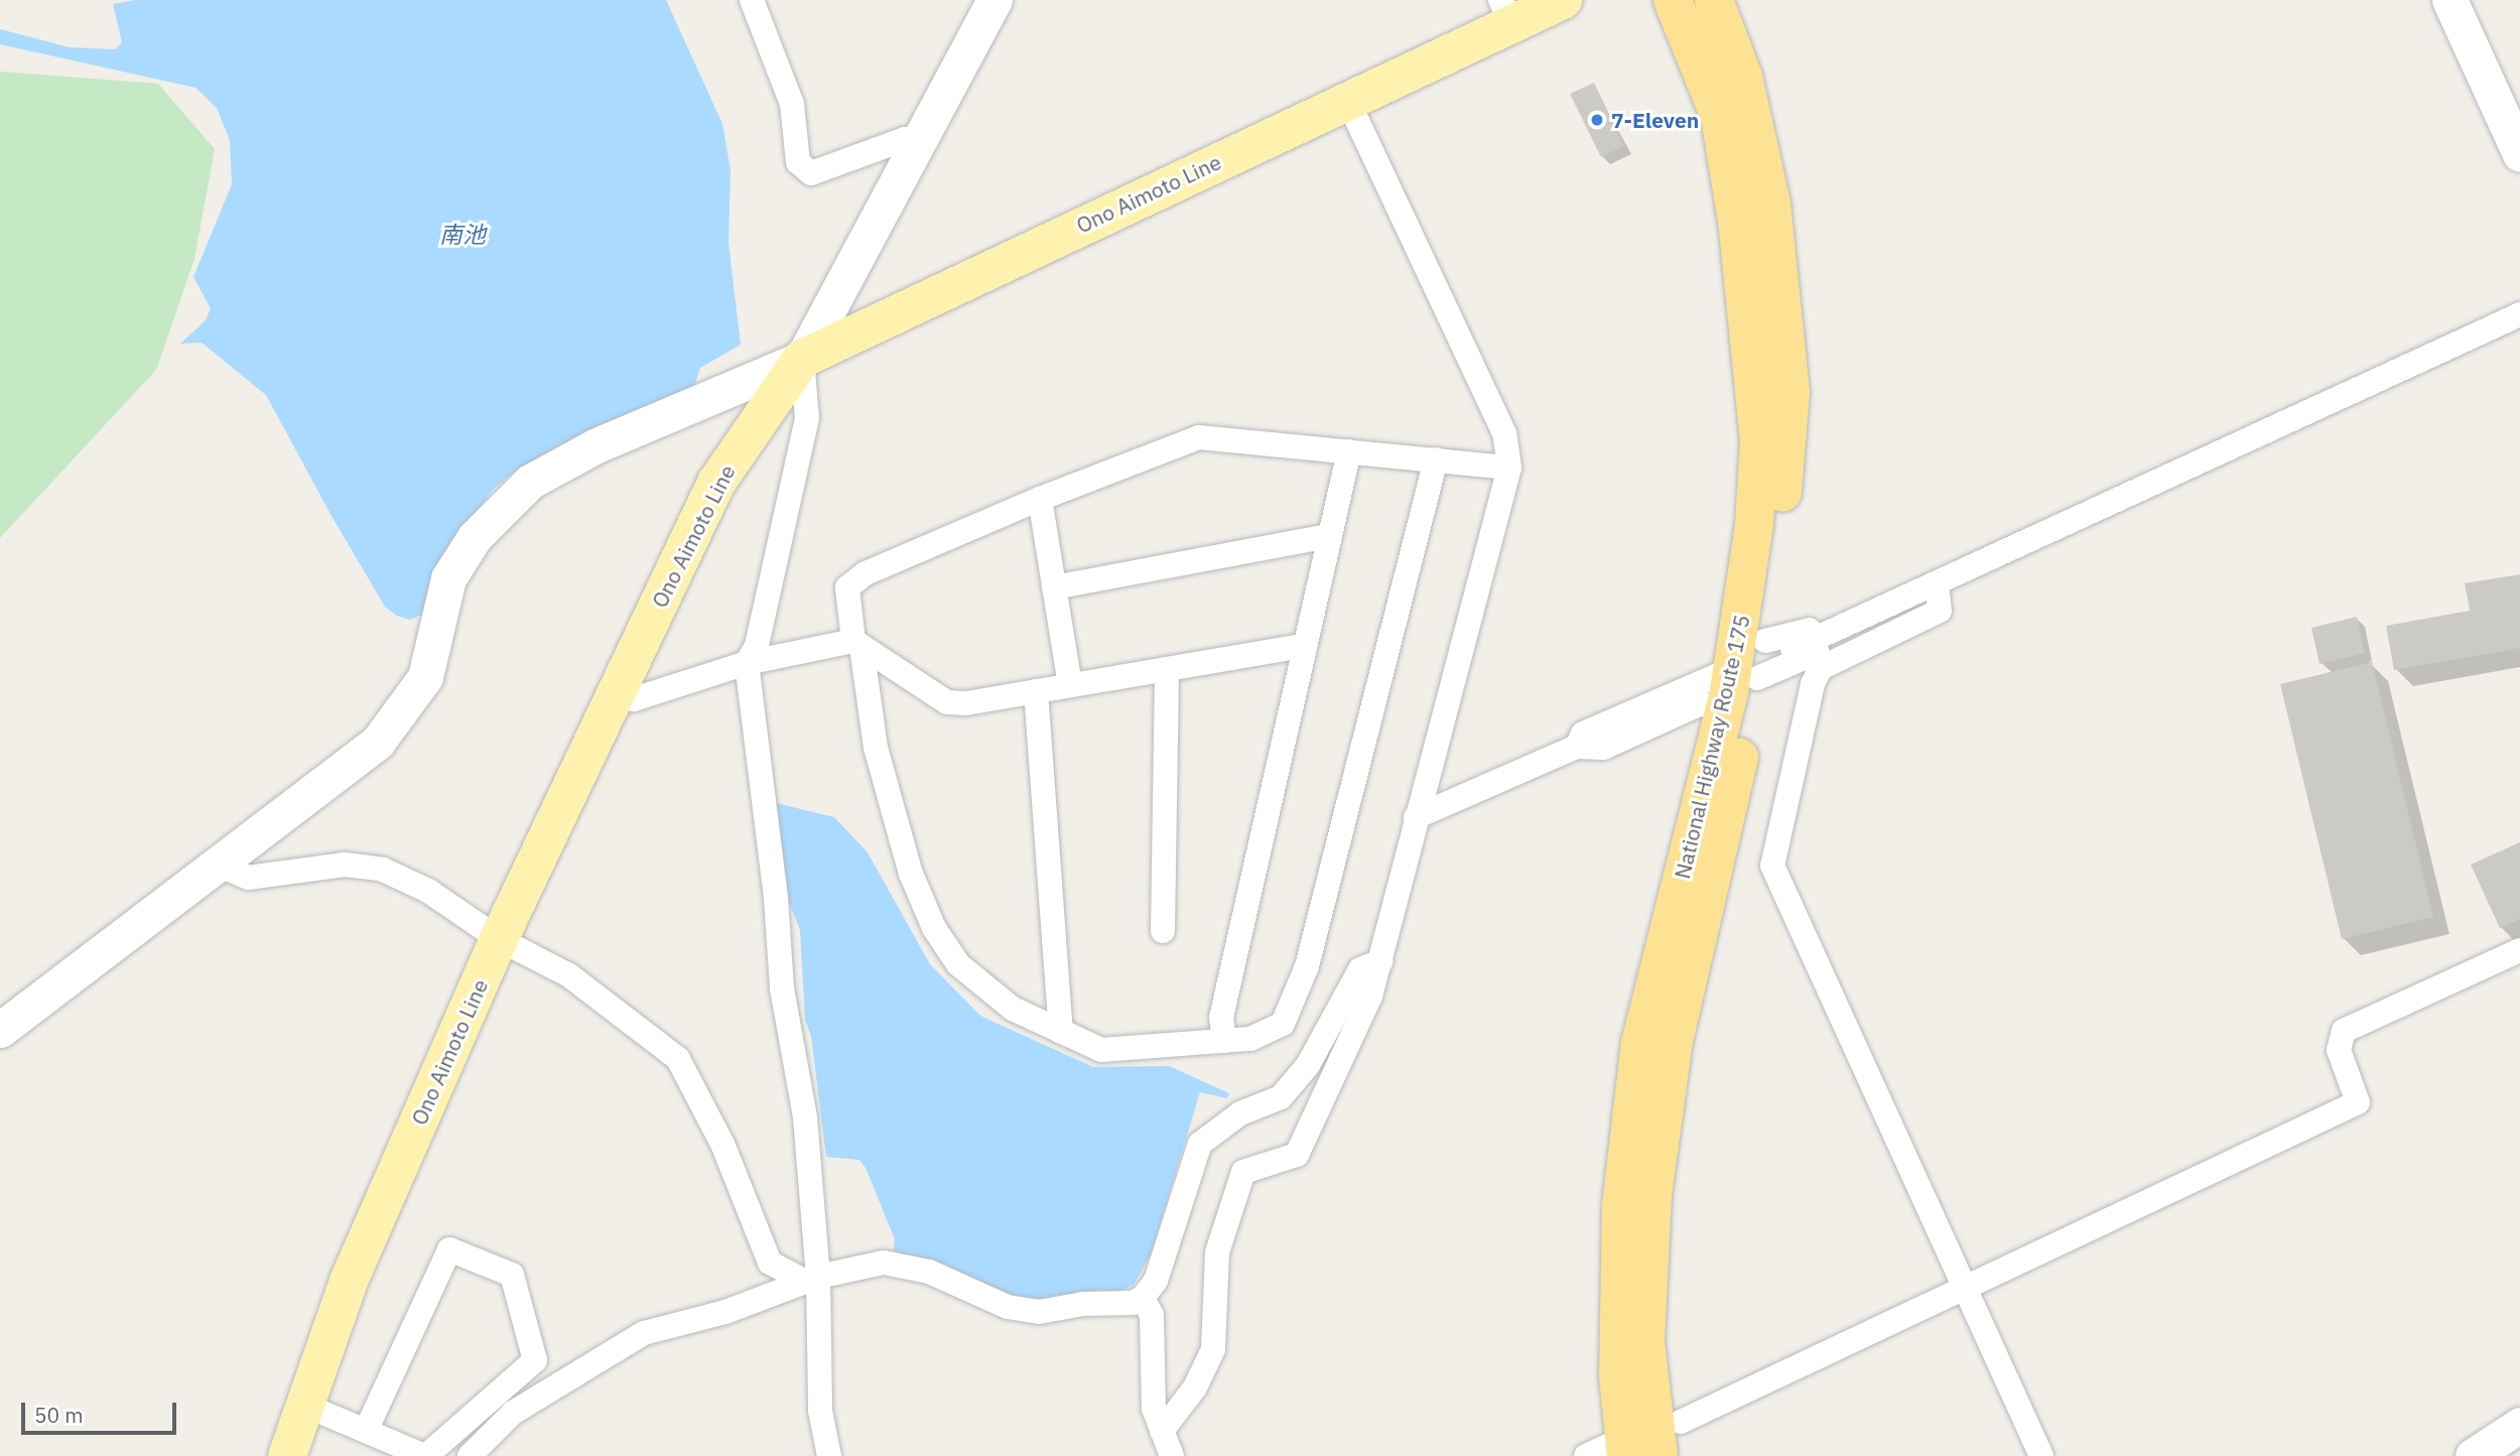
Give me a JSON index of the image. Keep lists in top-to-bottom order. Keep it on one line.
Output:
{"streets":{"highway":["National Highway Route 175"],"main road":["Ono Aimoto Line"]},"water":["南池"],"places":["7-Eleven"],"scale_bar":"50 m"}
